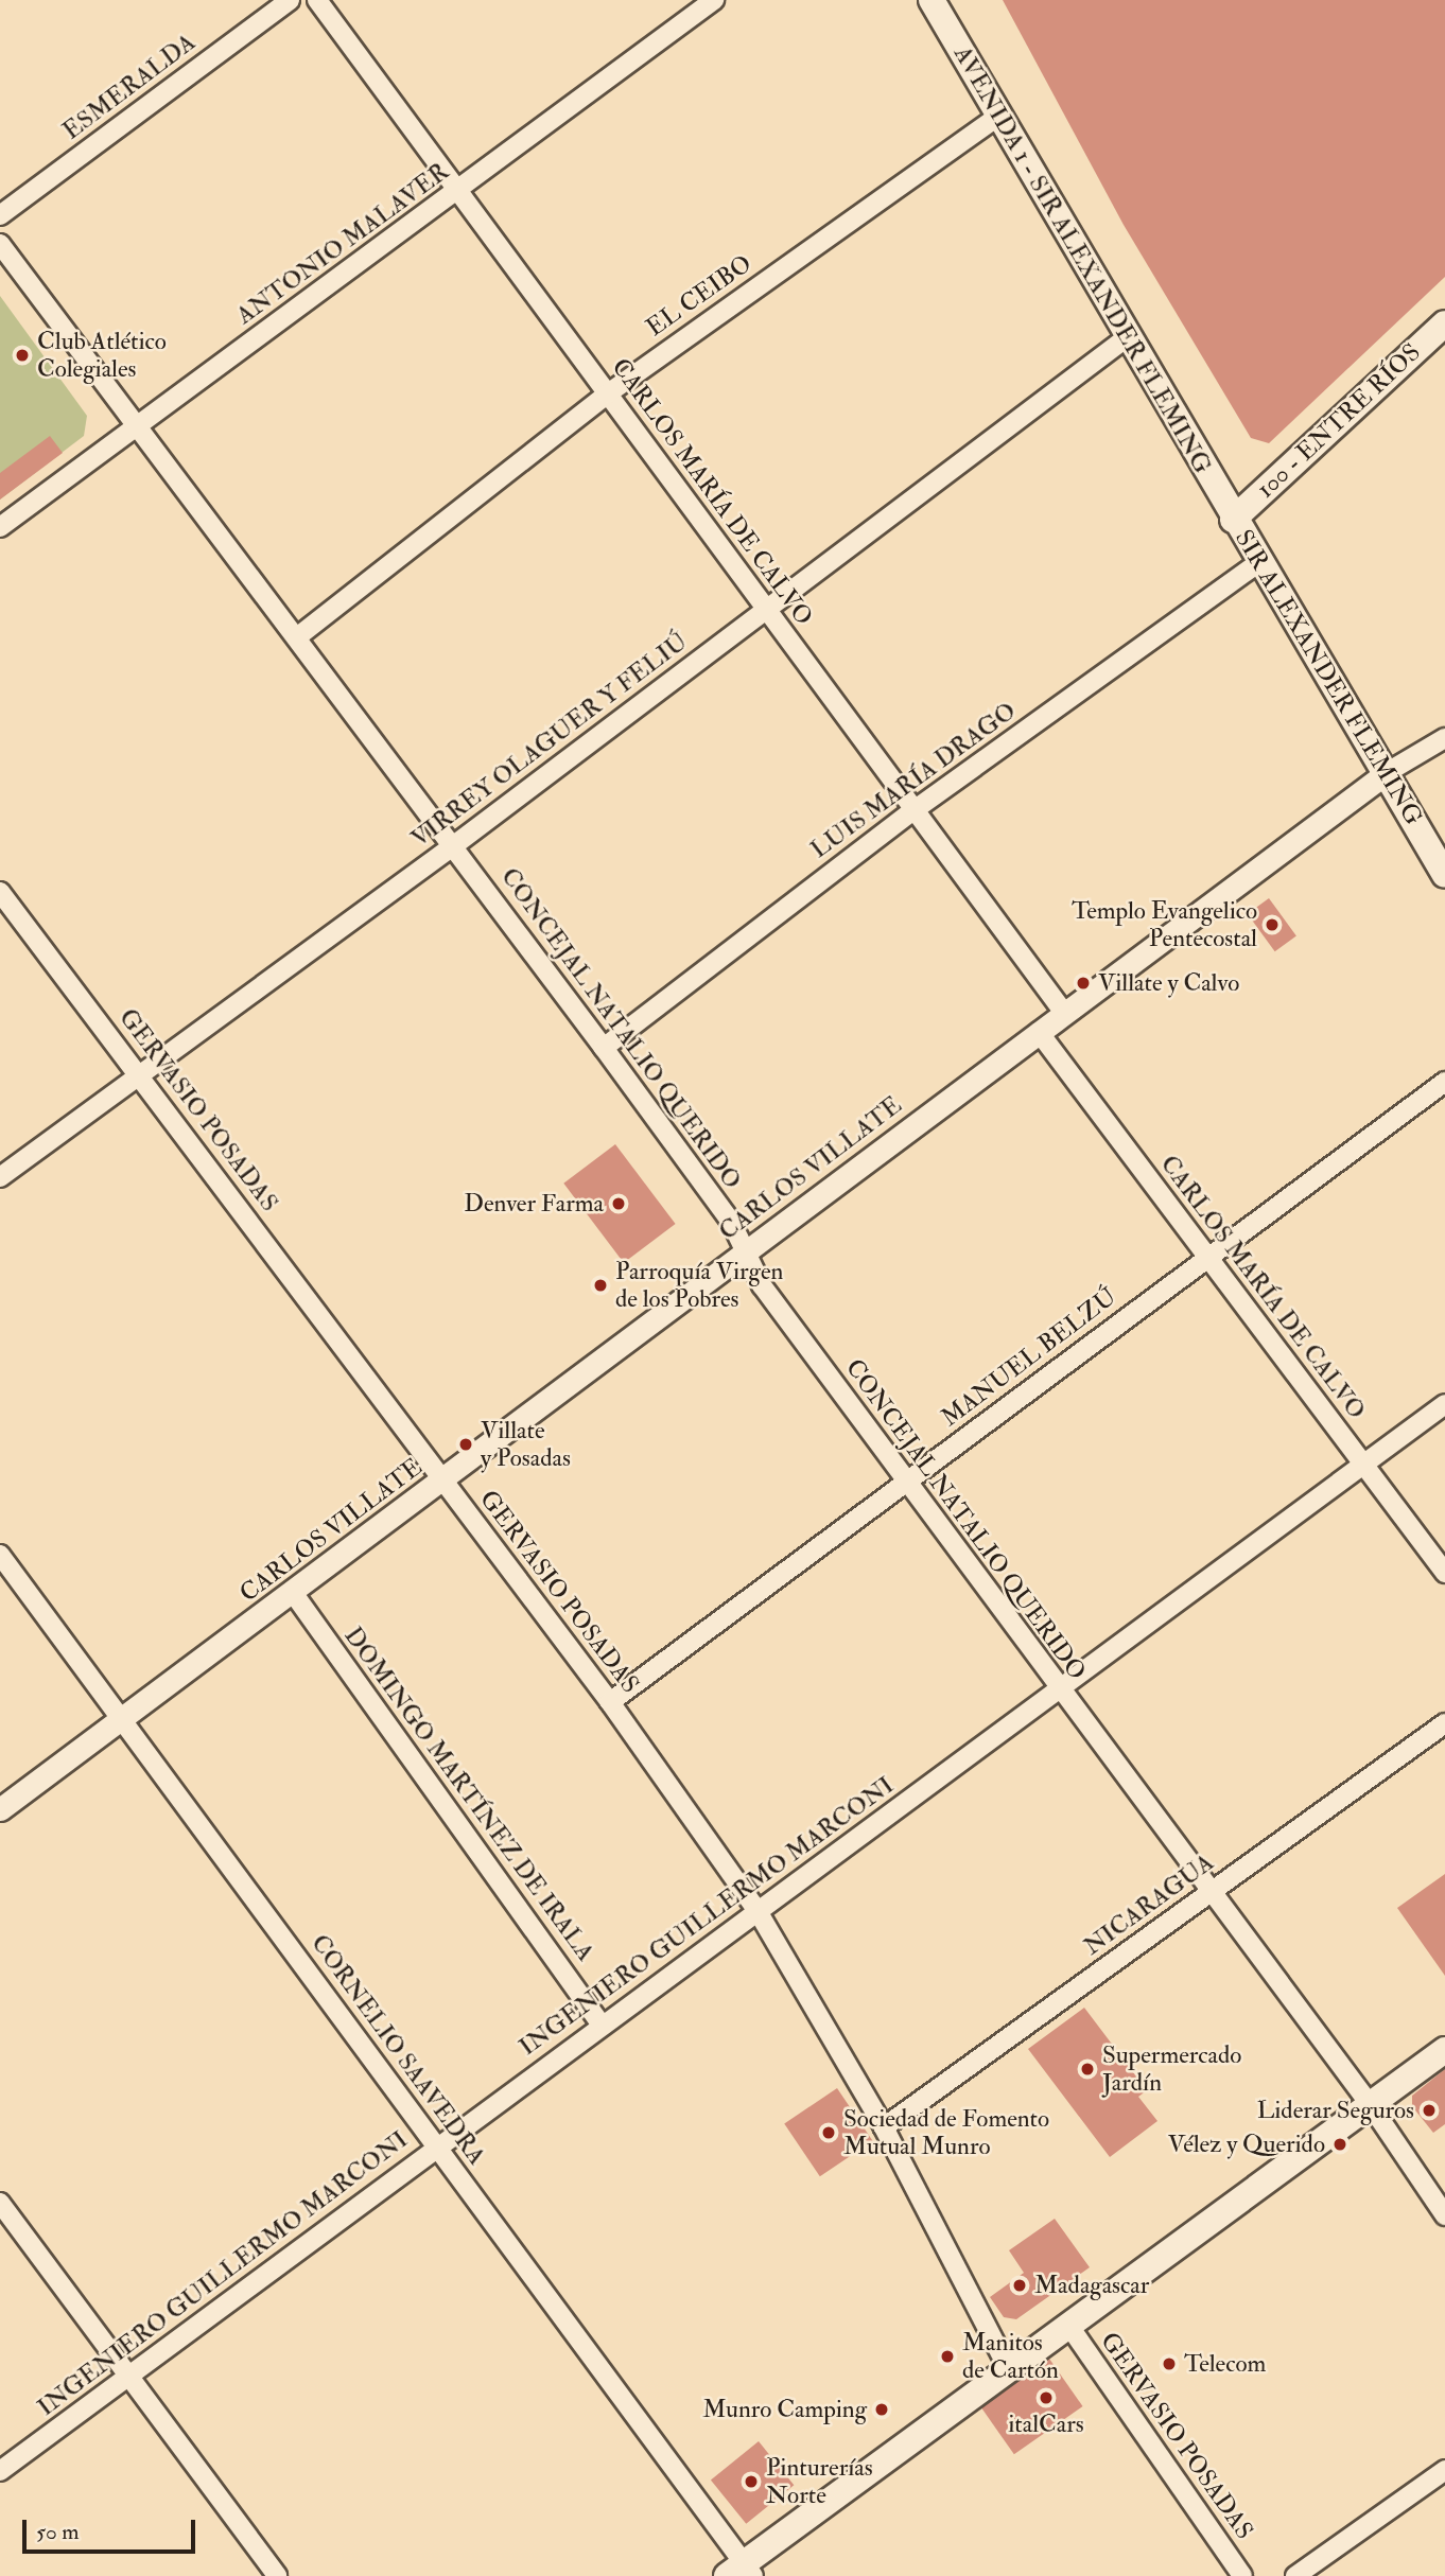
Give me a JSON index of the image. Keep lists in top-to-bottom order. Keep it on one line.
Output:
{"streets":{"main road":["AVENIDA 1 - SIR ALEXANDER FLEMING","100 - ENTRE RÍOS","SIR ALEXANDER FLEMING"],"street":["ESMERALDA","ANTONIO MALAVER","EL CEIBO","CARLOS MARÍA DE CALVO","VIRREY OLAGUER Y FELIÚ","LUIS MARÍA DRAGO","CONCEJAL NATALIO QUERIDO","GERVASIO POSADAS","CARLOS VILLATE","MANUEL BELZÚ","DOMINGO MARTÍNEZ DE IRALA","NICARAGUA","INGENIERO GUILLERMO MARCONI","CORNELIO SAAVEDRA"]},"crossings":[["ANTONIO MALAVER","CARLOS MARÍA DE CALVO"],["ANTONIO MALAVER","CONCEJAL NATALIO QUERIDO"],["AVENIDA 1 - SIR ALEXANDER FLEMING","EL CEIBO"],["AVENIDA 1 - SIR ALEXANDER FLEMING","100 - ENTRE RÍOS"],["AVENIDA 1 - SIR ALEXANDER FLEMING","SIR ALEXANDER FLEMING"],["AVENIDA 1 - SIR ALEXANDER FLEMING","VIRREY OLAGUER Y FELIÚ"],["EL CEIBO","CARLOS MARÍA DE CALVO"],["EL CEIBO","CONCEJAL NATALIO QUERIDO"],["100 - ENTRE RÍOS","SIR ALEXANDER FLEMING"],["CARLOS MARÍA DE CALVO","VIRREY OLAGUER Y FELIÚ"],["CARLOS MARÍA DE CALVO","LUIS MARÍA DRAGO"],["CARLOS MARÍA DE CALVO","CARLOS VILLATE"],["CARLOS MARÍA DE CALVO","MANUEL BELZÚ"],["CARLOS MARÍA DE CALVO","INGENIERO GUILLERMO MARCONI"],["SIR ALEXANDER FLEMING","LUIS MARÍA DRAGO"],["SIR ALEXANDER FLEMING","CARLOS VILLATE"],["VIRREY OLAGUER Y FELIÚ","CONCEJAL NATALIO QUERIDO"],["VIRREY OLAGUER Y FELIÚ","GERVASIO POSADAS"],["LUIS MARÍA DRAGO","CONCEJAL NATALIO QUERIDO"],["CONCEJAL NATALIO QUERIDO","CARLOS VILLATE"],["CONCEJAL NATALIO QUERIDO","MANUEL BELZÚ"],["CONCEJAL NATALIO QUERIDO","NICARAGUA"],["CONCEJAL NATALIO QUERIDO","INGENIERO GUILLERMO MARCONI"],["GERVASIO POSADAS","CARLOS VILLATE"],["GERVASIO POSADAS","MANUEL BELZÚ"],["GERVASIO POSADAS","NICARAGUA"],["GERVASIO POSADAS","INGENIERO GUILLERMO MARCONI"],["CARLOS VILLATE","DOMINGO MARTÍNEZ DE IRALA"],["CARLOS VILLATE","CORNELIO SAAVEDRA"],["DOMINGO MARTÍNEZ DE IRALA","INGENIERO GUILLERMO MARCONI"],["INGENIERO GUILLERMO MARCONI","CORNELIO SAAVEDRA"]],"places":["Club Atlético Colegiales","Templo Evangelico Pentecostal","Villate y Calvo","Denver Farma","Parroquía Virgen de los Pobres","Villate y Posadas","Supermercado Jardín","Liderar Seguros","Sociedad de Fomento Mutual Munro","Vélez y Querido","Madagascar","Manitos de Cartón","Telecom","italCars","Munro Camping","Pinturerías Norte"],"scale_bar":"50 m"}
